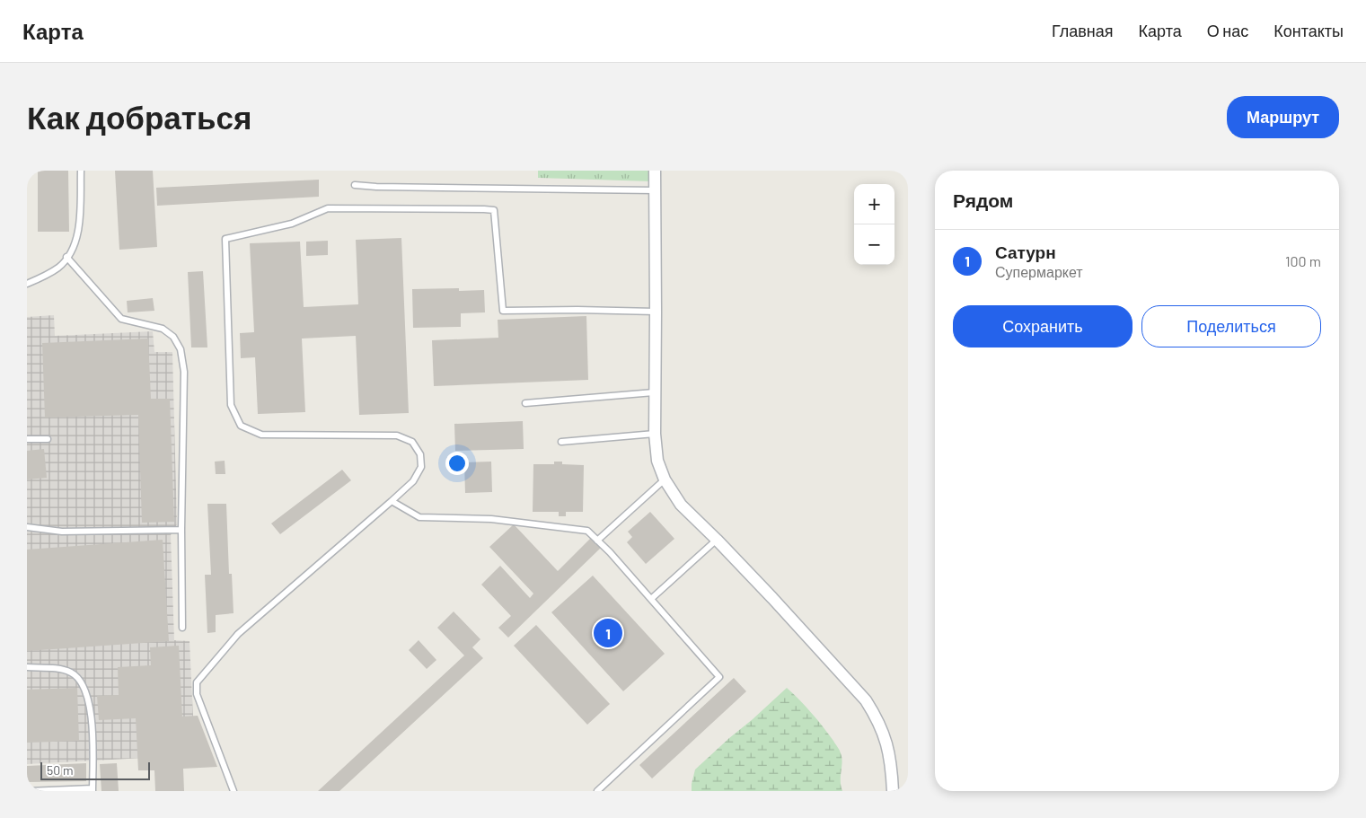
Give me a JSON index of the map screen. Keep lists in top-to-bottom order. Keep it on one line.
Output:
{"scale_bar":"50 m","page":{"header":"Карта","nav":["Главная","Карта","О нас","Контакты"],"buttons":["Маршрут",["Сохранить","Поделиться"]],"title":"Как добраться","heading":"Рядом","map_buttons":["+","−"],"list":[{"mark":"1","name":"Сатурн","note":"Супермаркет","value":"100 m"}],"pins":"1","scale":"50 m"}}
